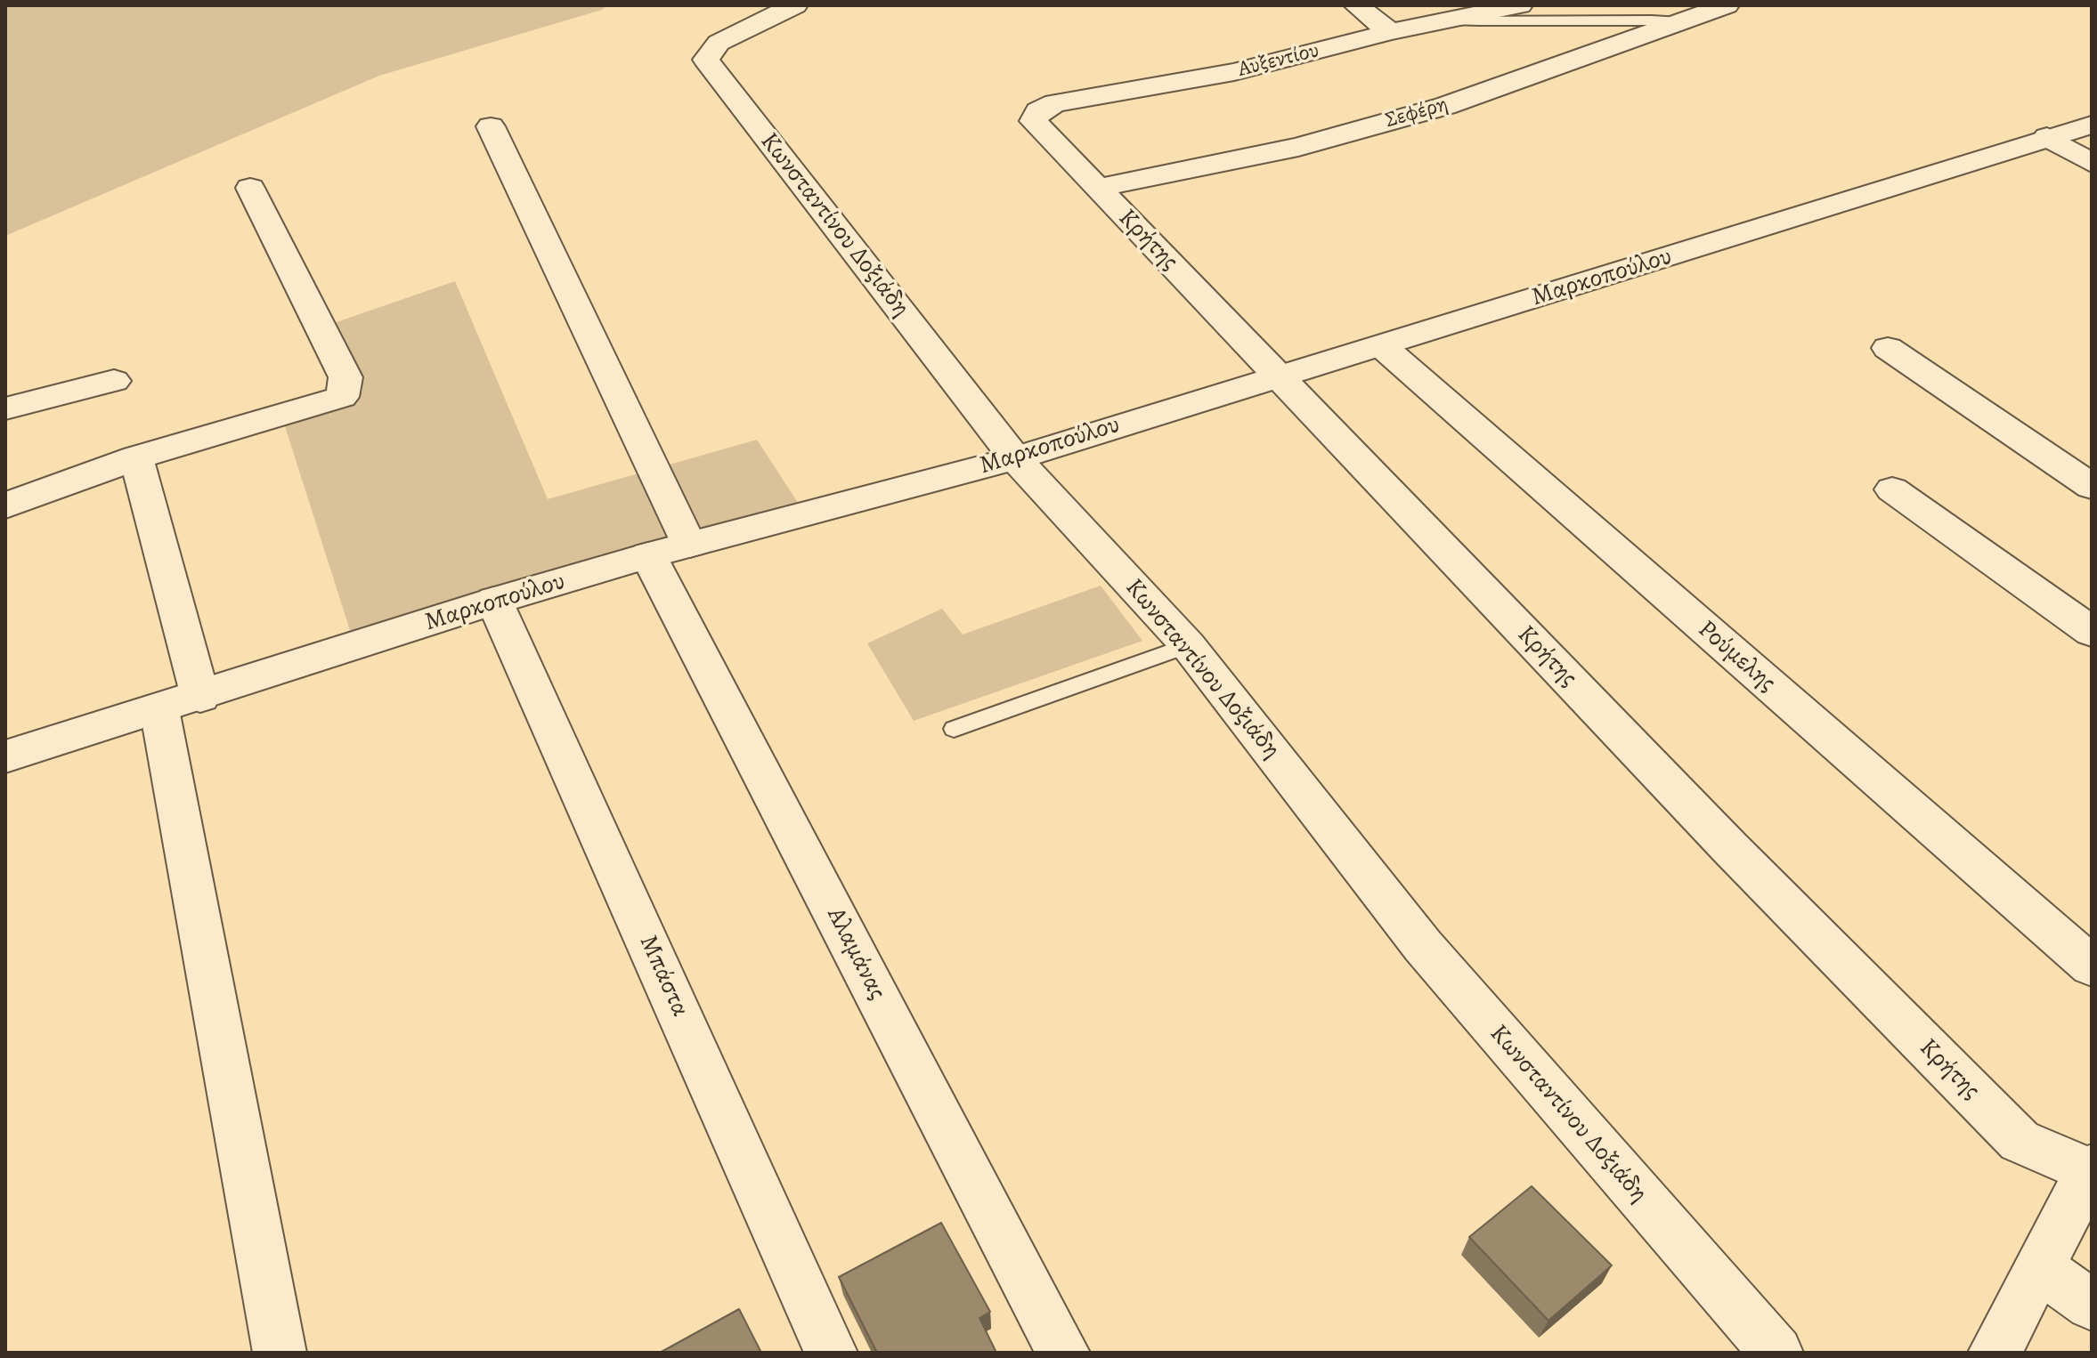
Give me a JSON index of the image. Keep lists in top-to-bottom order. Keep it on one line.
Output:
{"streets":{"street":["Αυξεντίου","Σεφέρη","Κωνσταντίνου Δοξιάδη","Κρήτης","Μαρκοπούλου","Ρούμελης","Αλαμάνας","Μπάστα"]},"crossings":[["Αυξεντίου","Κρήτης"],["Σεφέρη","Κρήτης"],["Κωνσταντίνου Δοξιάδη","Μαρκοπούλου"],["Κρήτης","Μαρκοπούλου"],["Μαρκοπούλου","Ρούμελης"],["Μαρκοπούλου","Αλαμάνας"],["Μαρκοπούλου","Μπάστα"]]}
